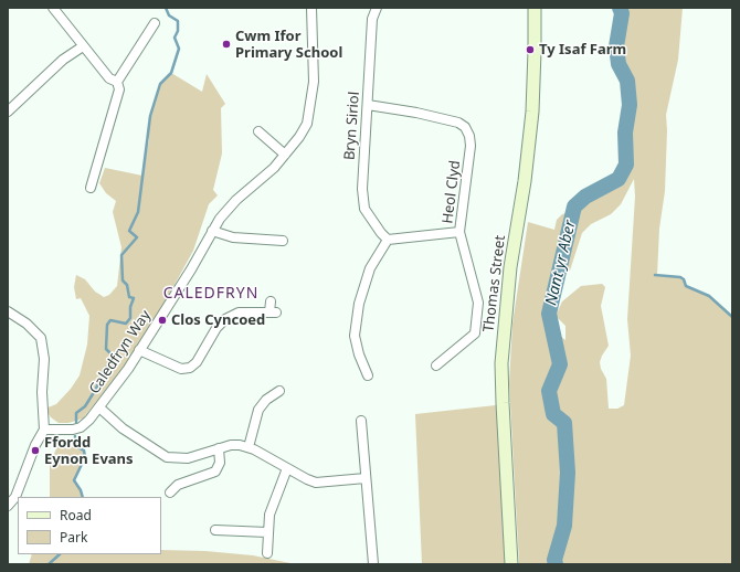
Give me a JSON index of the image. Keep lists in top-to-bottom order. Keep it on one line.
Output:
{"streets":{"main road":["Thomas Street"],"street":["Bryn Siriol","Heol Clyd","Caledfryn Way"]},"crossings":[["Bryn Siriol","Heol Clyd"]],"districts":["CALEDFRYN"],"water":["Nant yr Aber"],"places":["Cwm Ifor Primary School","Ty Isaf Farm","Clos Cyncoed","Ffordd Eynon Evans"],"legend":["Road","Park"]}
